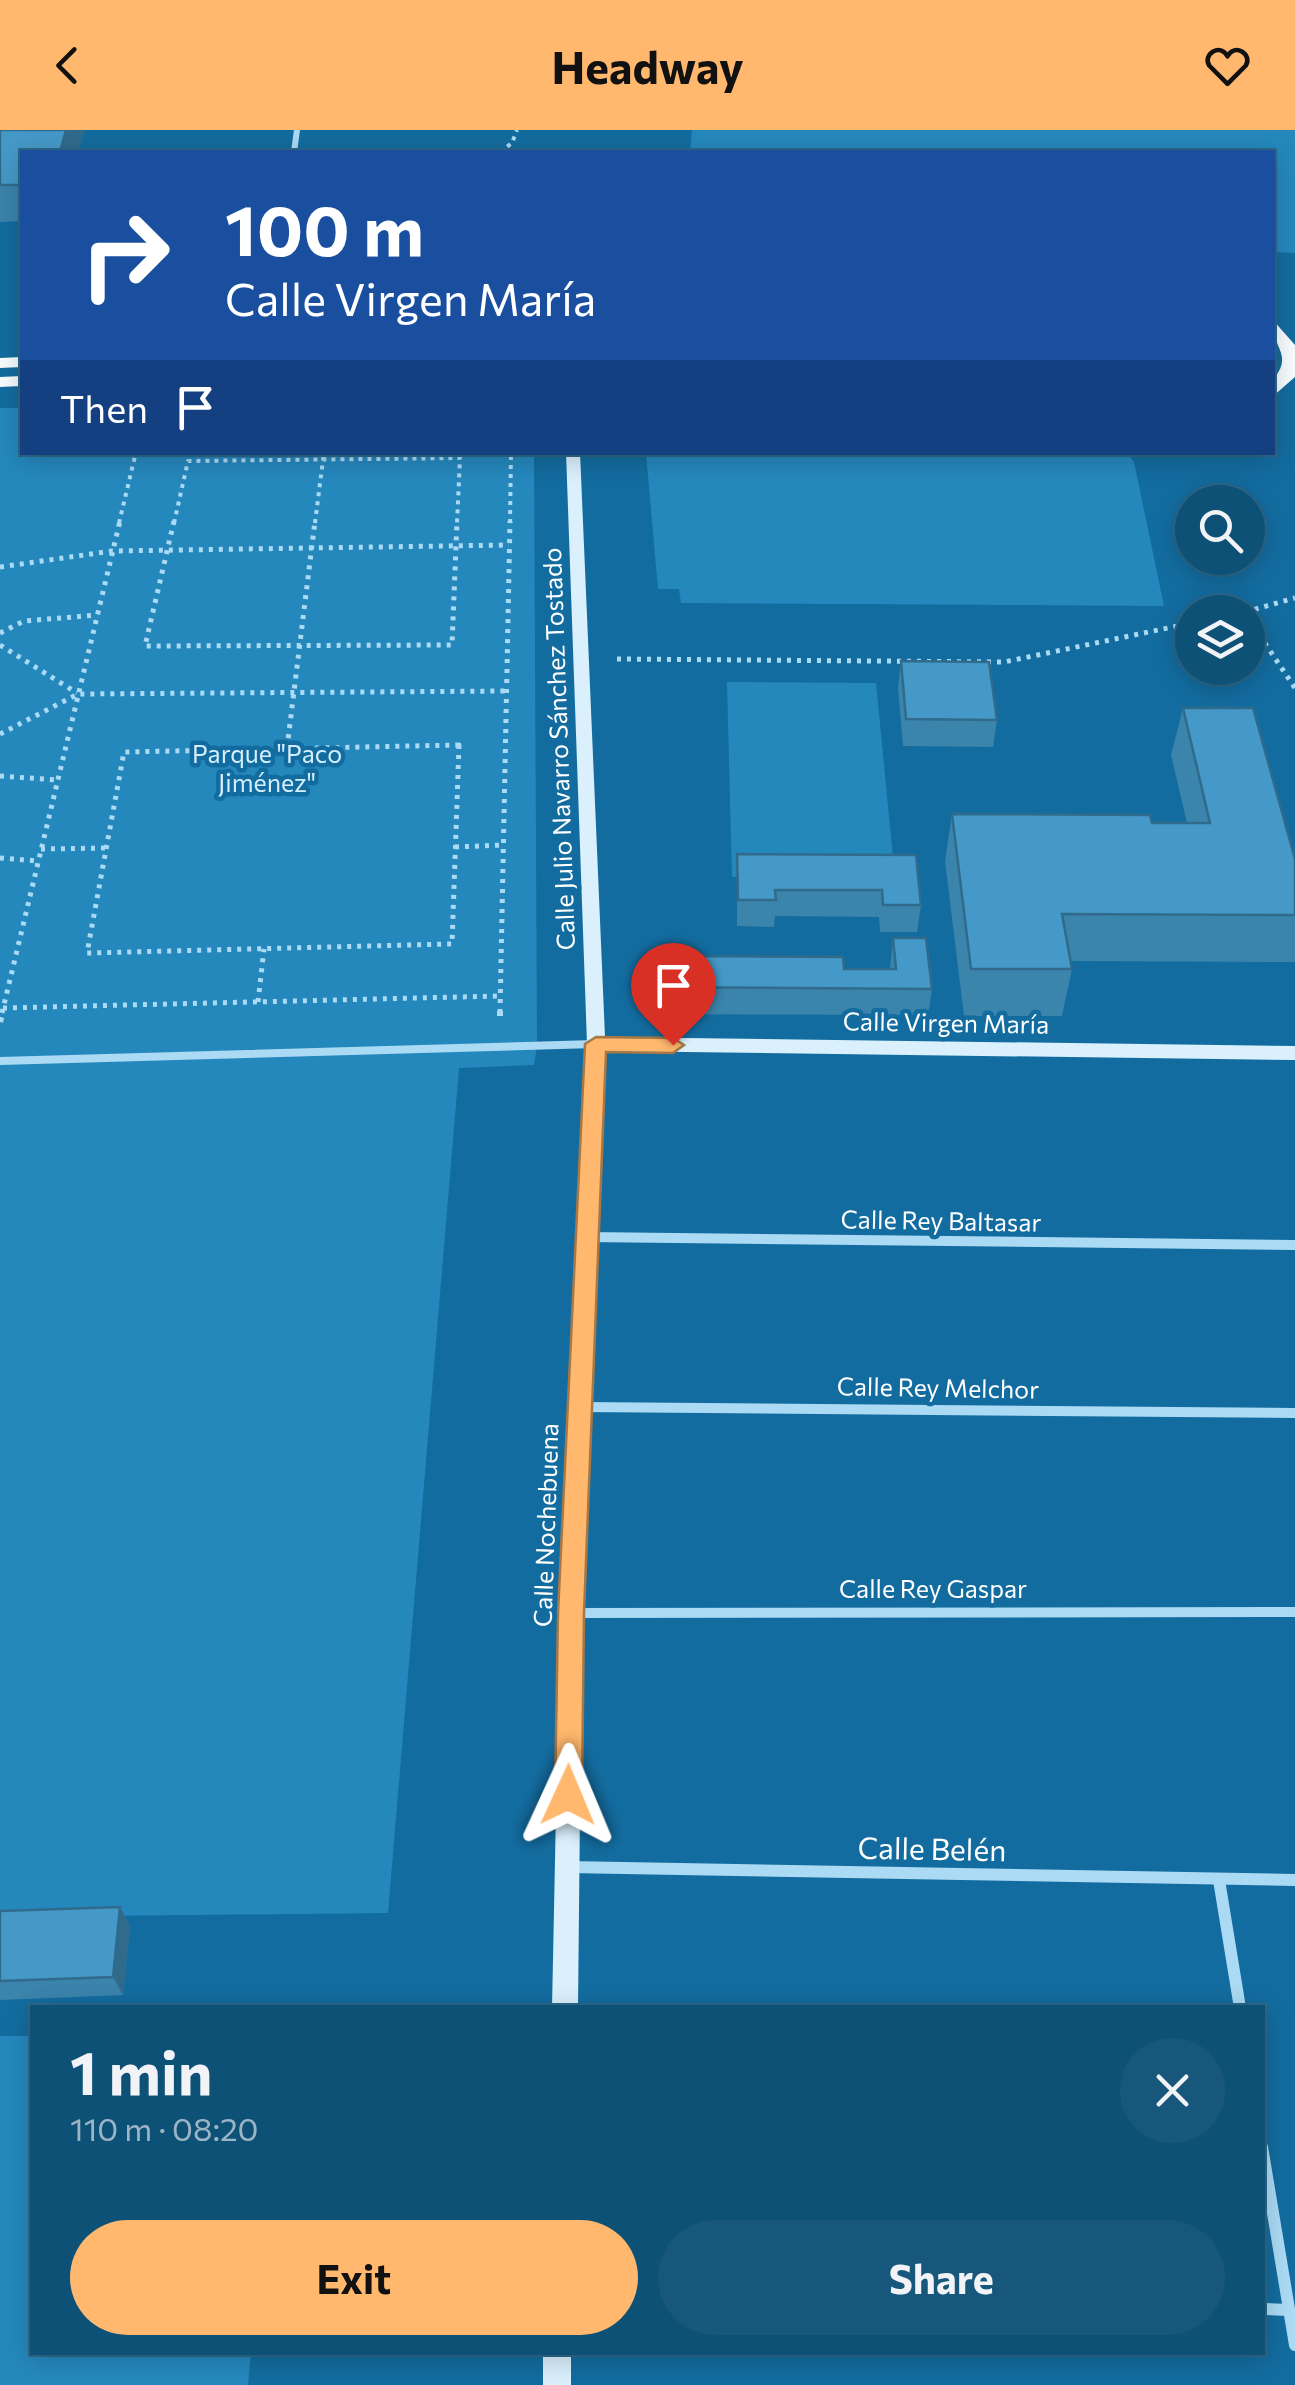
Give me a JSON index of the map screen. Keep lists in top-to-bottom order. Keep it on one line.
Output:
{"streets":{"street":["Calle Julio Navarro Sánchez Tostado","Calle Virgen María","Calle Rey Baltasar","Calle Rey Melchor","Calle Nochebuena","Calle Rey Gaspar","Calle Belén"]},"crossings":[["Calle Julio Navarro Sánchez Tostado","Calle Virgen María"],["Calle Julio Navarro Sánchez Tostado","Calle Nochebuena"],["Calle Virgen María","Calle Nochebuena"],["Calle Rey Baltasar","Calle Nochebuena"],["Calle Rey Melchor","Calle Nochebuena"],["Calle Nochebuena","Calle Rey Gaspar"],["Calle Nochebuena","Calle Belén"]],"parks":["Parque \"Paco Jiménez\""],"page":{"header":"Headway","turn":["100 m","Calle Virgen María"],"then":"Then","heading":["1 min","110 m · 08:20"],"buttons":["Exit","Share"]}}
